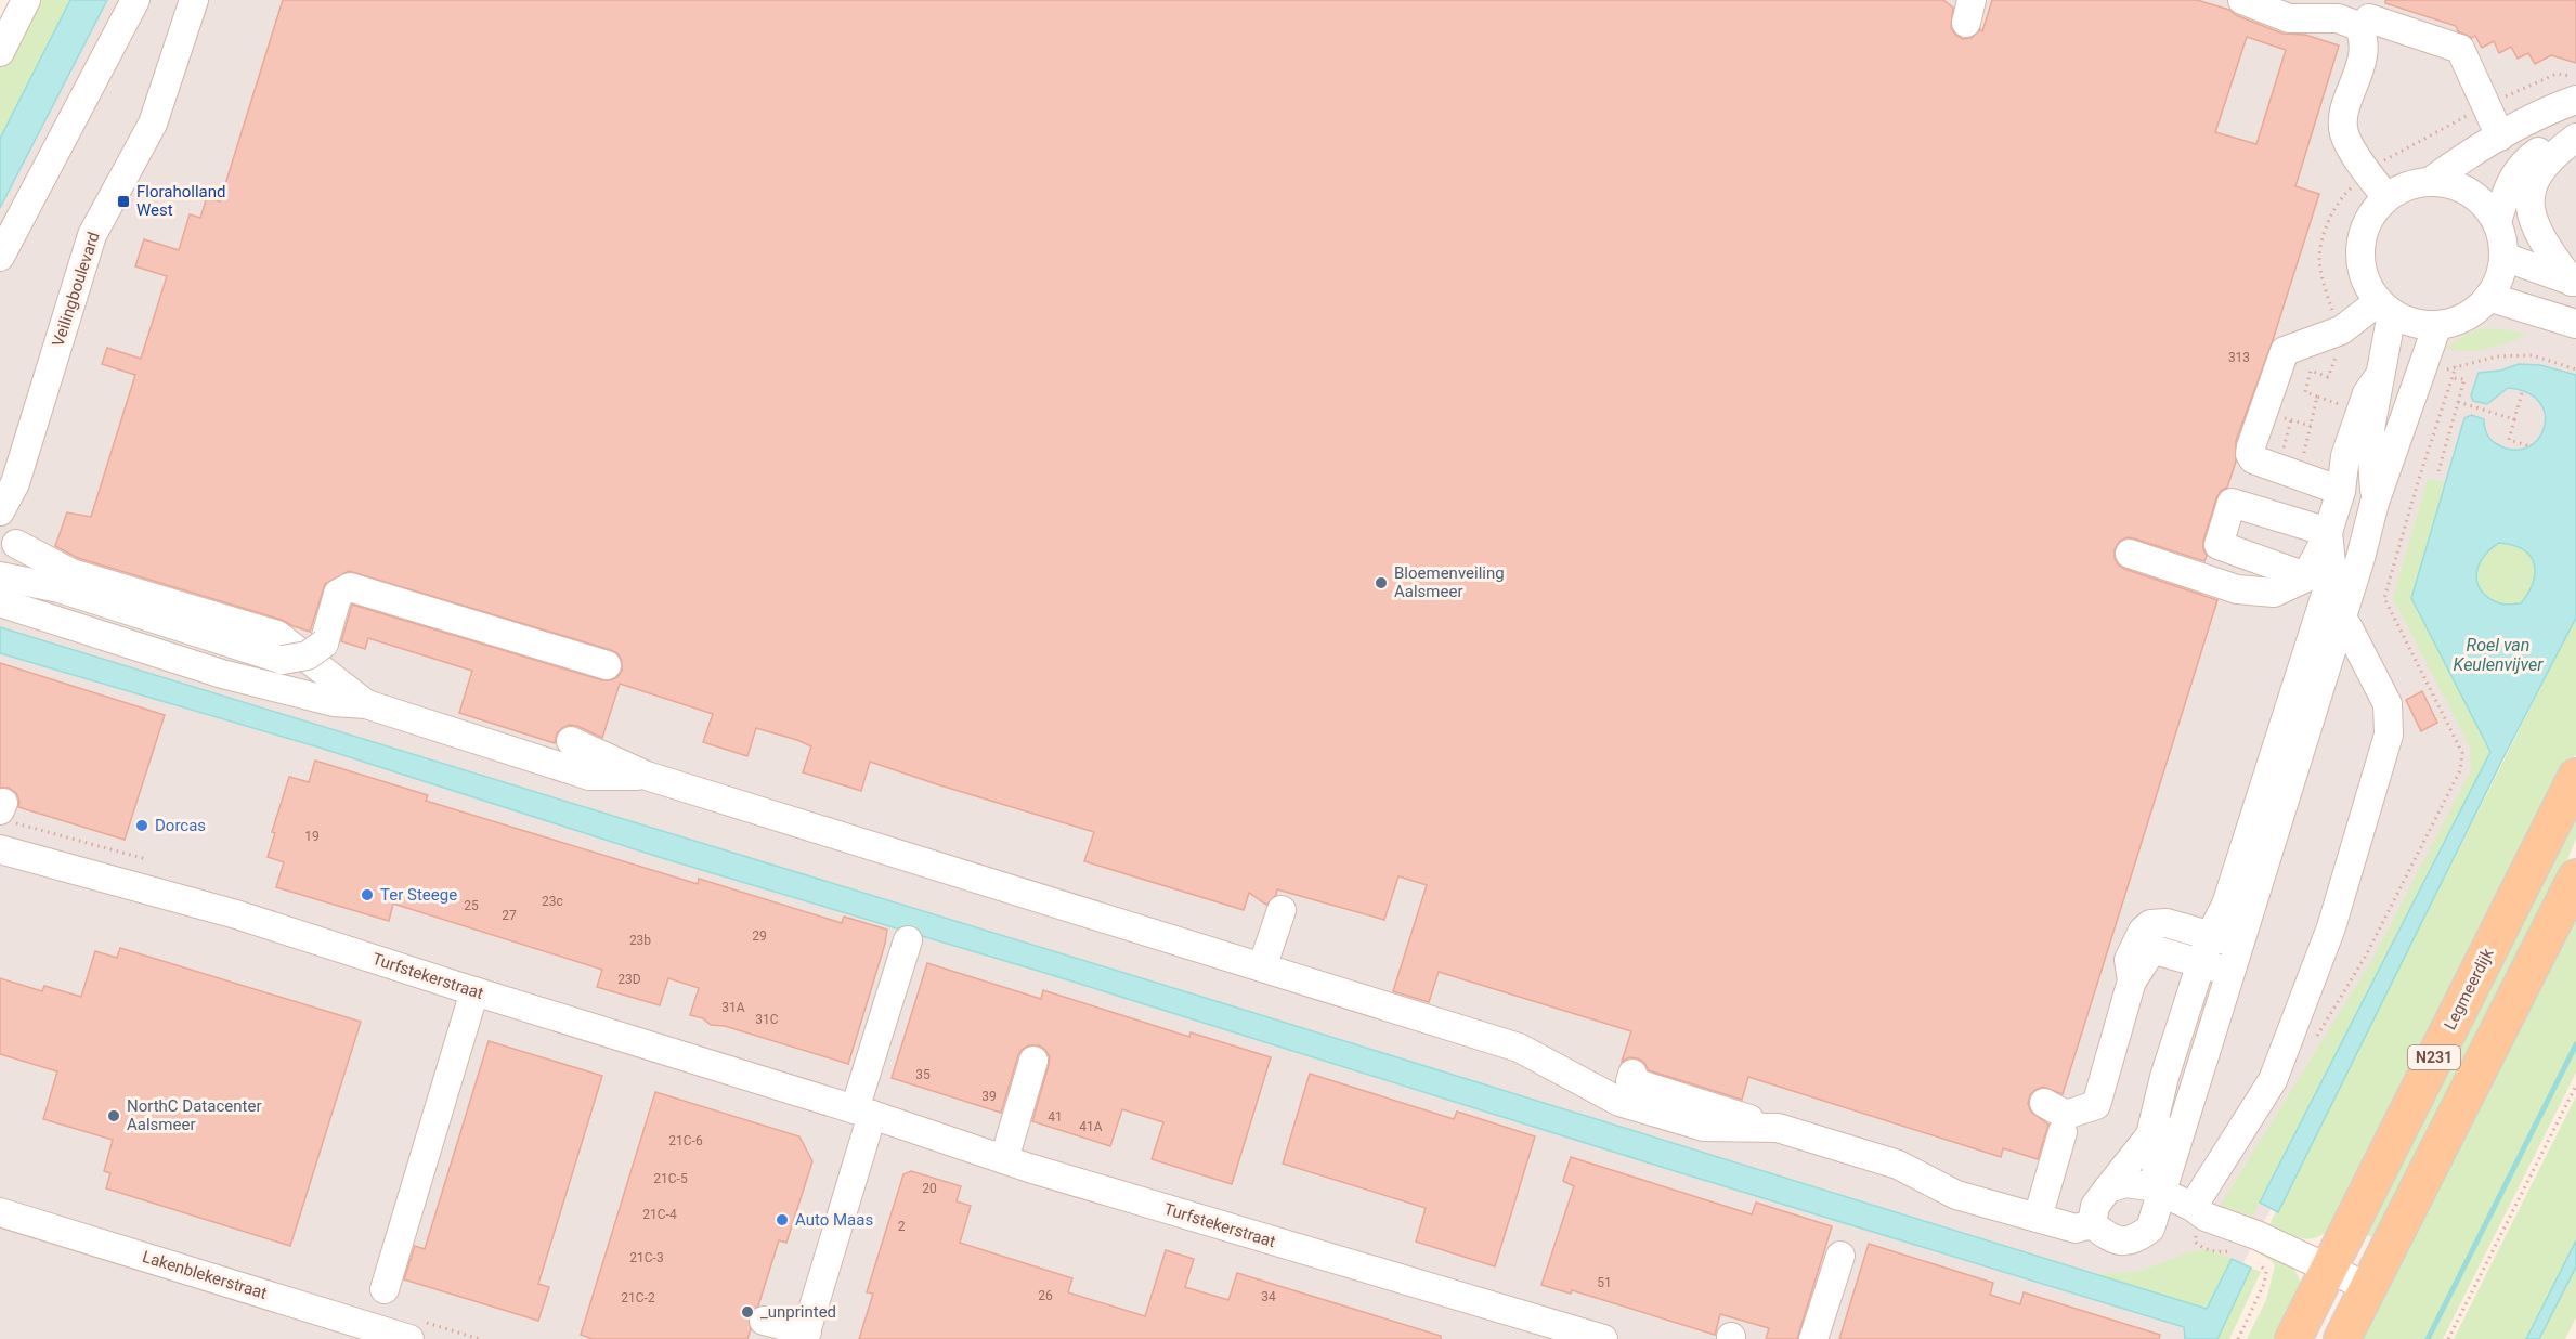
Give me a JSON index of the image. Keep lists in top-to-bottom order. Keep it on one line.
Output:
{"streets":{"main road":["Legmeerdijk","N231"],"street":["Veilingboulevard","Turfstekerstraat","Lakenblekerstraat"]},"water":["Roel van Keulenvijver"],"places":{"transit":["Floraholland West"],"other":["Bloemenveiling Aalsmeer","Dorcas","Ter Steege","NorthC Datacenter Aalsmeer","Auto Maas","_unprinted"]},"house_numbers":["313","19","23c","25","27","29","23b","23D","31A","31C","35","39","41","41A","21C-6","21C-5","20","21C-4","2","21C-3","51","26","34","21C-2"]}
